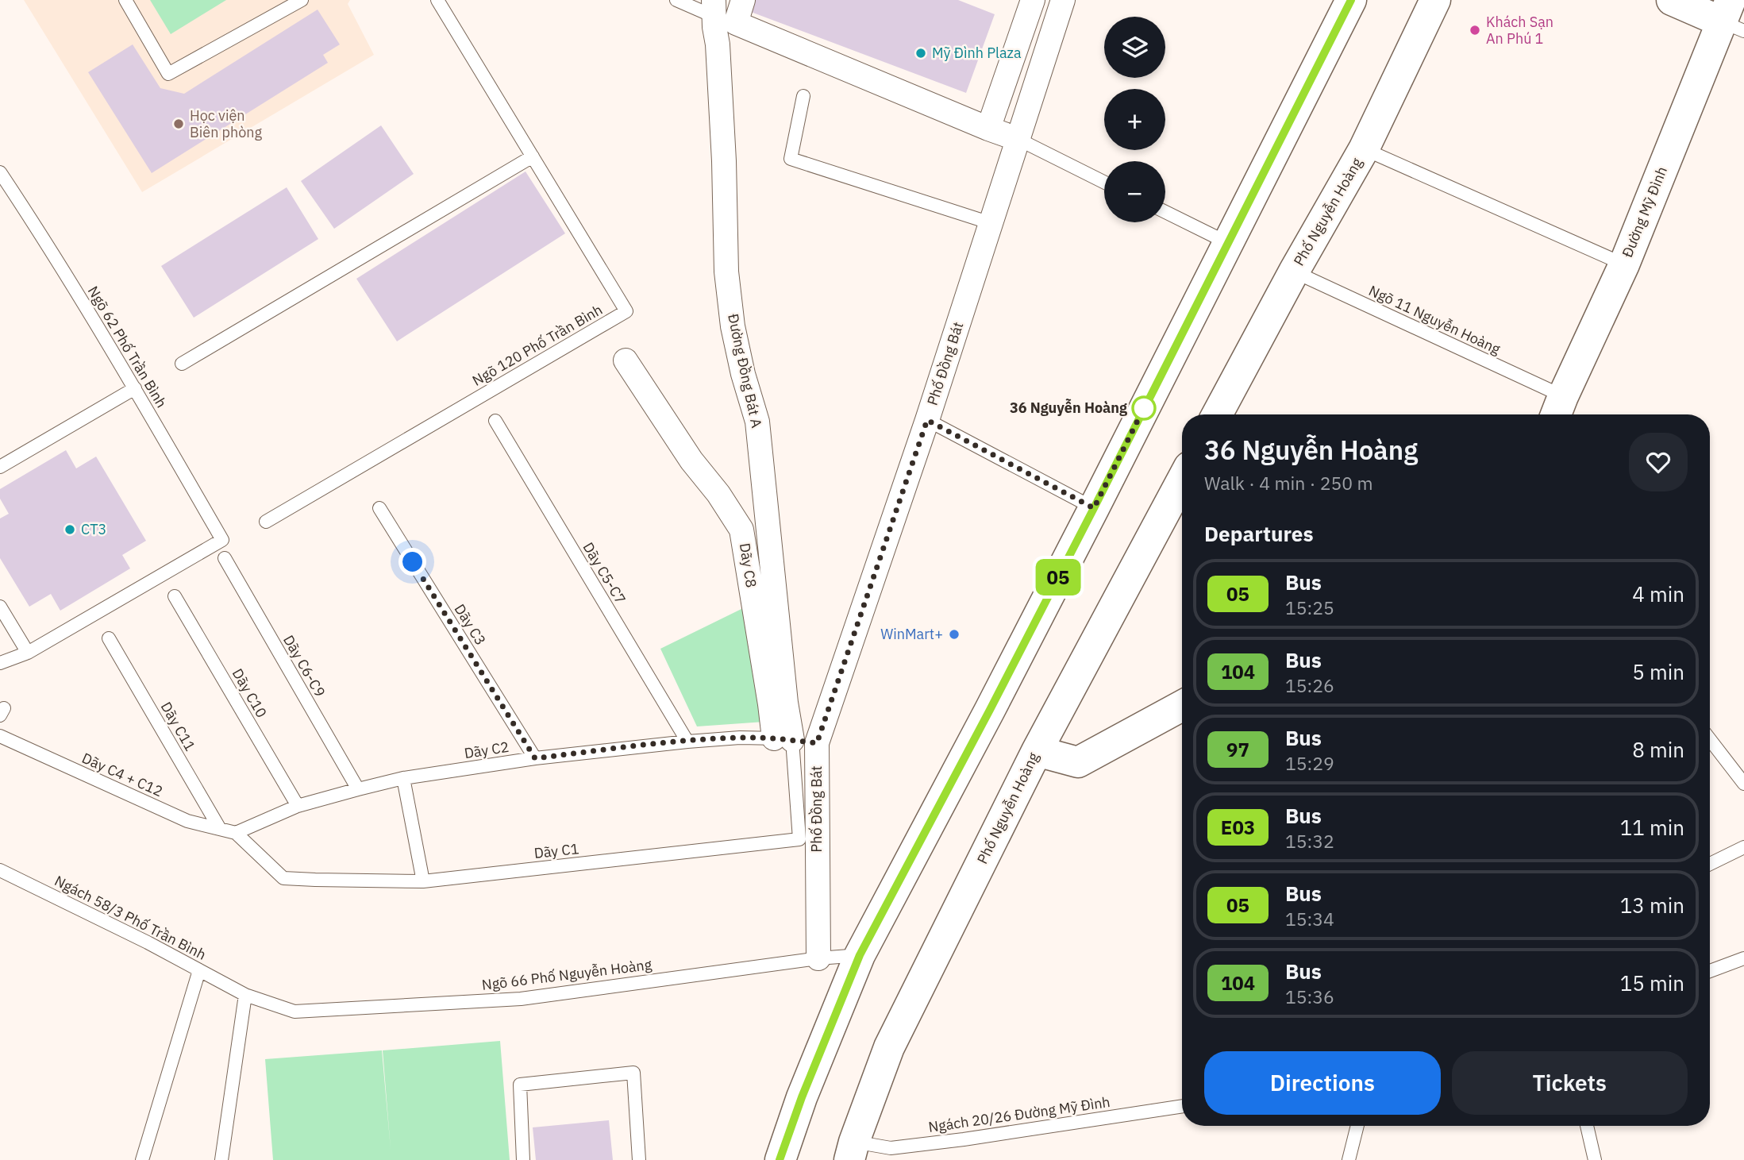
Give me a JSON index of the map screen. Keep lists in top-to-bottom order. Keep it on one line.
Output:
{"streets":{"main road":["Phố Nguyễn Hoàng","Đường Mỹ Đình"],"street":["Phố Đồng Bát","Đường Đồng Bát A","Dãy C8"],"lane":["Ngõ 11 Nguyễn Hoàng","Ngõ 120 Phố Trần Bình","Ngõ 62 Phố Trần Bình","Dãy C5-C7","Dãy C3","Dãy C6-C9","Dãy C10","Dãy C11","Dãy C2","Dãy C4 + C12","Dãy C1","Ngách 58/3 Phố Trần Bình","Ngõ 66 Phố Nguyễn Hoàng","Ngách 20/26 Đường Mỹ Đình"]},"crossings":[["Phố Nguyễn Hoàng","Ngõ 11 Nguyễn Hoàng"],["Phố Nguyễn Hoàng","Ngách 20/26 Đường Mỹ Đình"],["Đường Mỹ Đình","Ngõ 11 Nguyễn Hoàng"],["Phố Đồng Bát","Dãy C2"],["Phố Đồng Bát","Ngõ 66 Phố Nguyễn Hoàng"],["Đường Đồng Bát A","Dãy C8"],["Đường Đồng Bát A","Dãy C2"],["Đường Đồng Bát A","Dãy C1"],["Dãy C8","Dãy C2"],["Dãy C8","Dãy C1"],["Dãy C5-C7","Dãy C2"],["Dãy C3","Dãy C2"],["Dãy C6-C9","Dãy C2"],["Dãy C10","Dãy C2"],["Dãy C11","Dãy C4 + C12"],["Dãy C2","Dãy C4 + C12"],["Dãy C2","Dãy C1"],["Dãy C4 + C12","Dãy C1"],["Ngách 58/3 Phố Trần Bình","Ngõ 66 Phố Nguyễn Hoàng"]],"places":["Khách Sạn An Phú 1","Mỹ Đình Plaza","Học viện Biên phòng","36 Nguyễn Hoàng","CT3","WinMart+"],"lines":["bus line 05"],"page":{"on_map":"05","map_buttons":["+","−"],"heading":[["36 Nguyễn Hoàng","Walk · 4 min · 250 m"],"Departures"],"list":[{"mark":"05","name":"Bus","note":"15:25","value":"4 min"},{"mark":"104","name":"Bus","note":"15:26","value":"5 min"},{"mark":"97","name":"Bus","note":"15:29","value":"8 min"},{"mark":"E03","name":"Bus","note":"15:32","value":"11 min"},{"mark":"05","name":"Bus","note":"15:34","value":"13 min"},{"mark":"104","name":"Bus","note":"15:36","value":"15 min"}],"buttons":["Directions","Tickets"]}}
